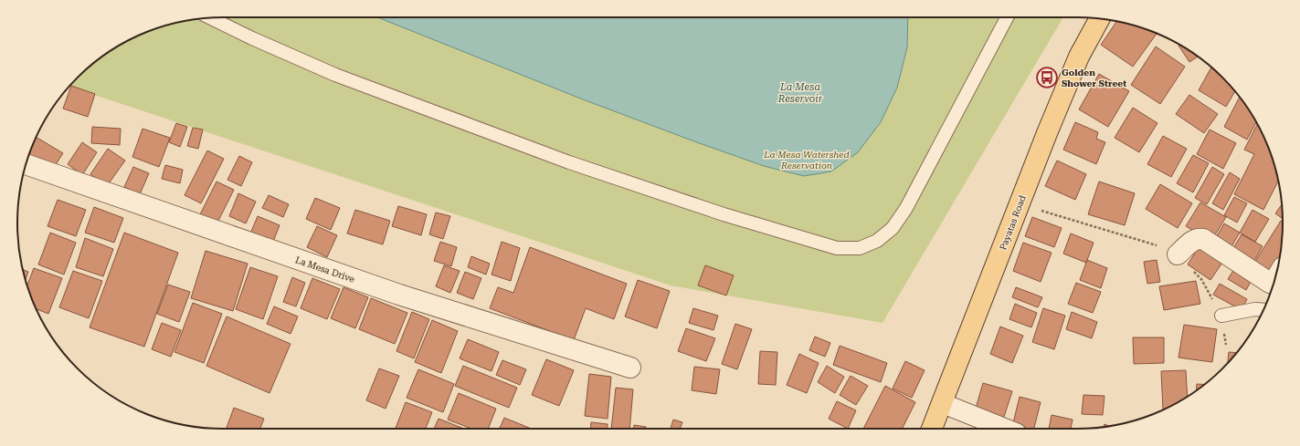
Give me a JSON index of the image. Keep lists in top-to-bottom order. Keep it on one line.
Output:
{"streets":{"main road":["Payatas Road"],"street":["La Mesa Drive"]},"water":["La Mesa Reservoir"],"parks":["La Mesa Watershed Reservation"],"places":{"bus stop":["Golden Shower Street"]}}
